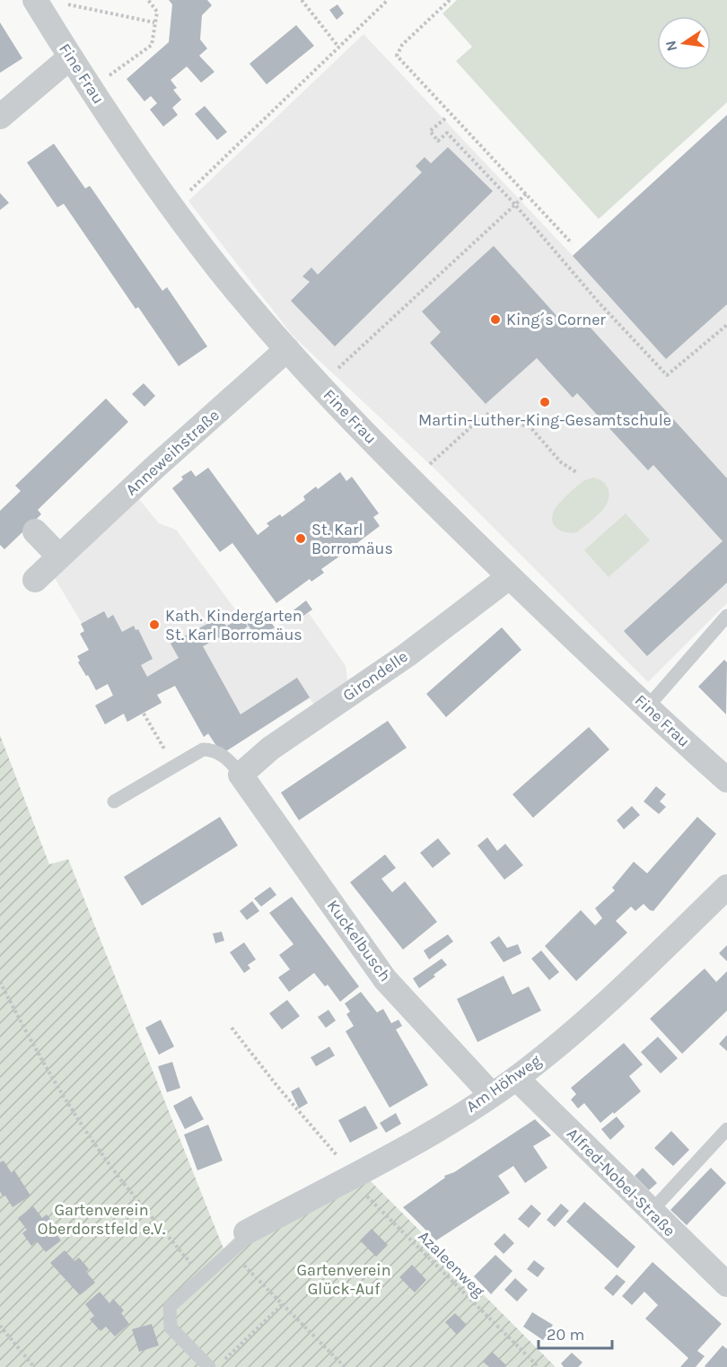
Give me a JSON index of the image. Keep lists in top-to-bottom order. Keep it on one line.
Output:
{"streets":{"street":["Fine Frau","Anneweihstraße","Girondelle","Kuckelbusch","Am Höhweg","Alfred-Nobel-Straße"],"path":["Azaleenweg"]},"crossings":[["Fine Frau","Anneweihstraße"],["Fine Frau","Girondelle"],["Girondelle","Kuckelbusch"],["Kuckelbusch","Am Höhweg"],["Am Höhweg","Alfred-Nobel-Straße"],["Am Höhweg","Azaleenweg"]],"parks":["Gartenverein Oberdorstfeld e.V.","Gartenverein Glück-Auf"],"places":["King´s Corner","Martin-Luther-King-Gesamtschule","St. Karl Borromäus","Kath. Kindergarten St. Karl Borromäus"],"scale_bar":"20 m","north":"left"}
